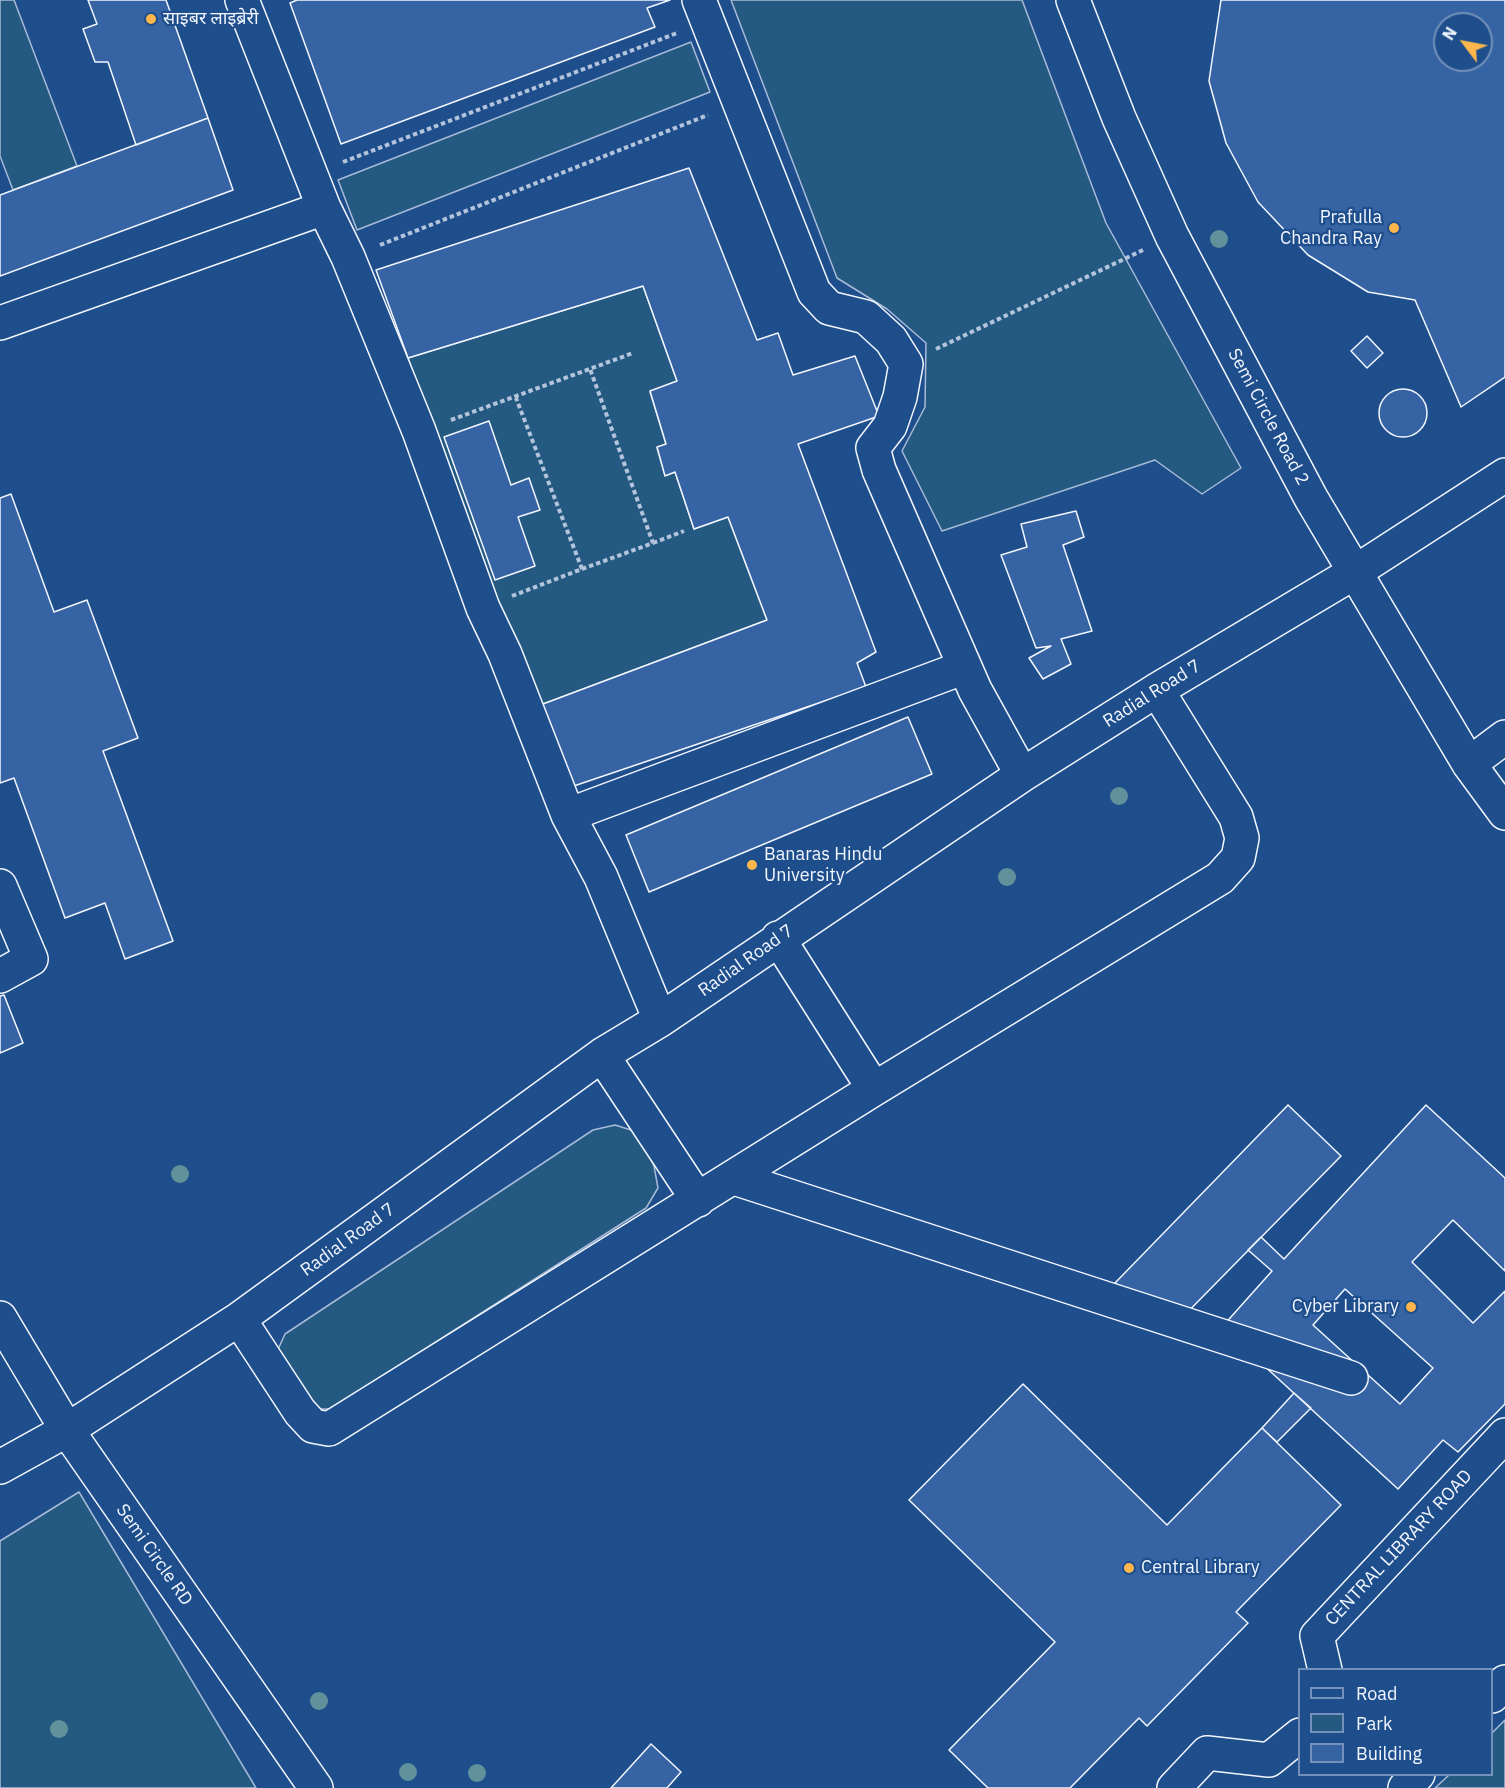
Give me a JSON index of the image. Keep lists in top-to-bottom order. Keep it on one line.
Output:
{"streets":{"lane":["Semi Circle Road 2","Radial Road 7","CENTRAL LIBRARY ROAD","Semi Circle RD"]},"crossings":[["Semi Circle Road 2","Radial Road 7"],["Radial Road 7","Semi Circle RD"]],"places":["साइबर लाइब्रेरी","Prafulla Chandra Ray","Banaras Hindu University","Cyber Library","Central Library"],"legend":["Road","Park","Building"],"north":"top left"}
